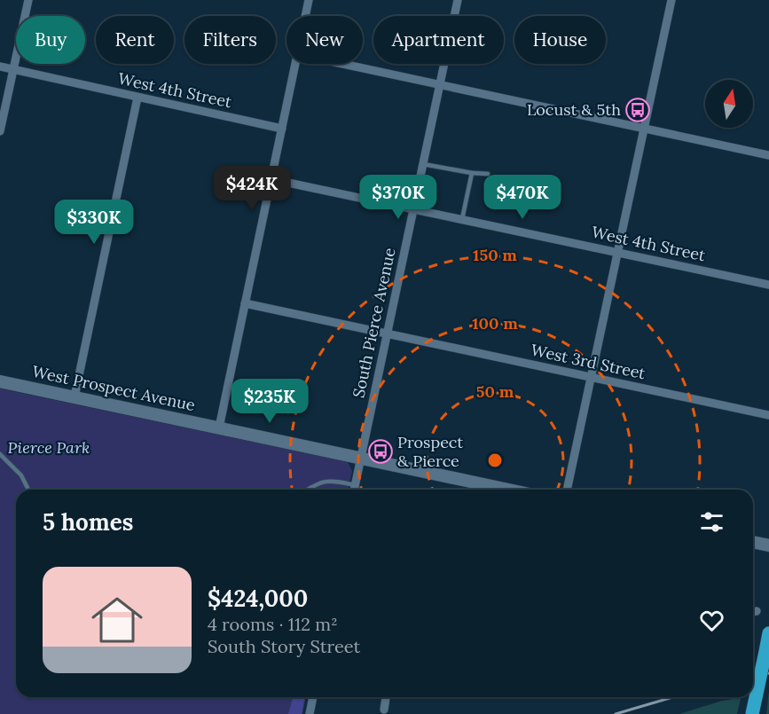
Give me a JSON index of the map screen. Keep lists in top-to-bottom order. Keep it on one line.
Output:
{"streets":{"main road":["West Prospect Avenue"],"street":["West 4th Street","South Pierce Avenue","West 3rd Street"]},"crossings":[["West 4th Street","South Pierce Avenue"],["South Pierce Avenue","West 3rd Street"],["South Pierce Avenue","West Prospect Avenue"]],"parks":["Pierce Park"],"places":{"bus stop":["Locust & 5th","Prospect & Pierce"]},"north":"top","page":{"chip":["Buy","Rent","Filters","New","Apartment","House"],"price":["$424K","$370K","$470K","$330K","$235K"],"heading":"5 homes","list":[{"name":"$424,000","note":"4 rooms · 112 m² · South Story Street"}]},"rings":["150 m","100 m","50 m"]}
